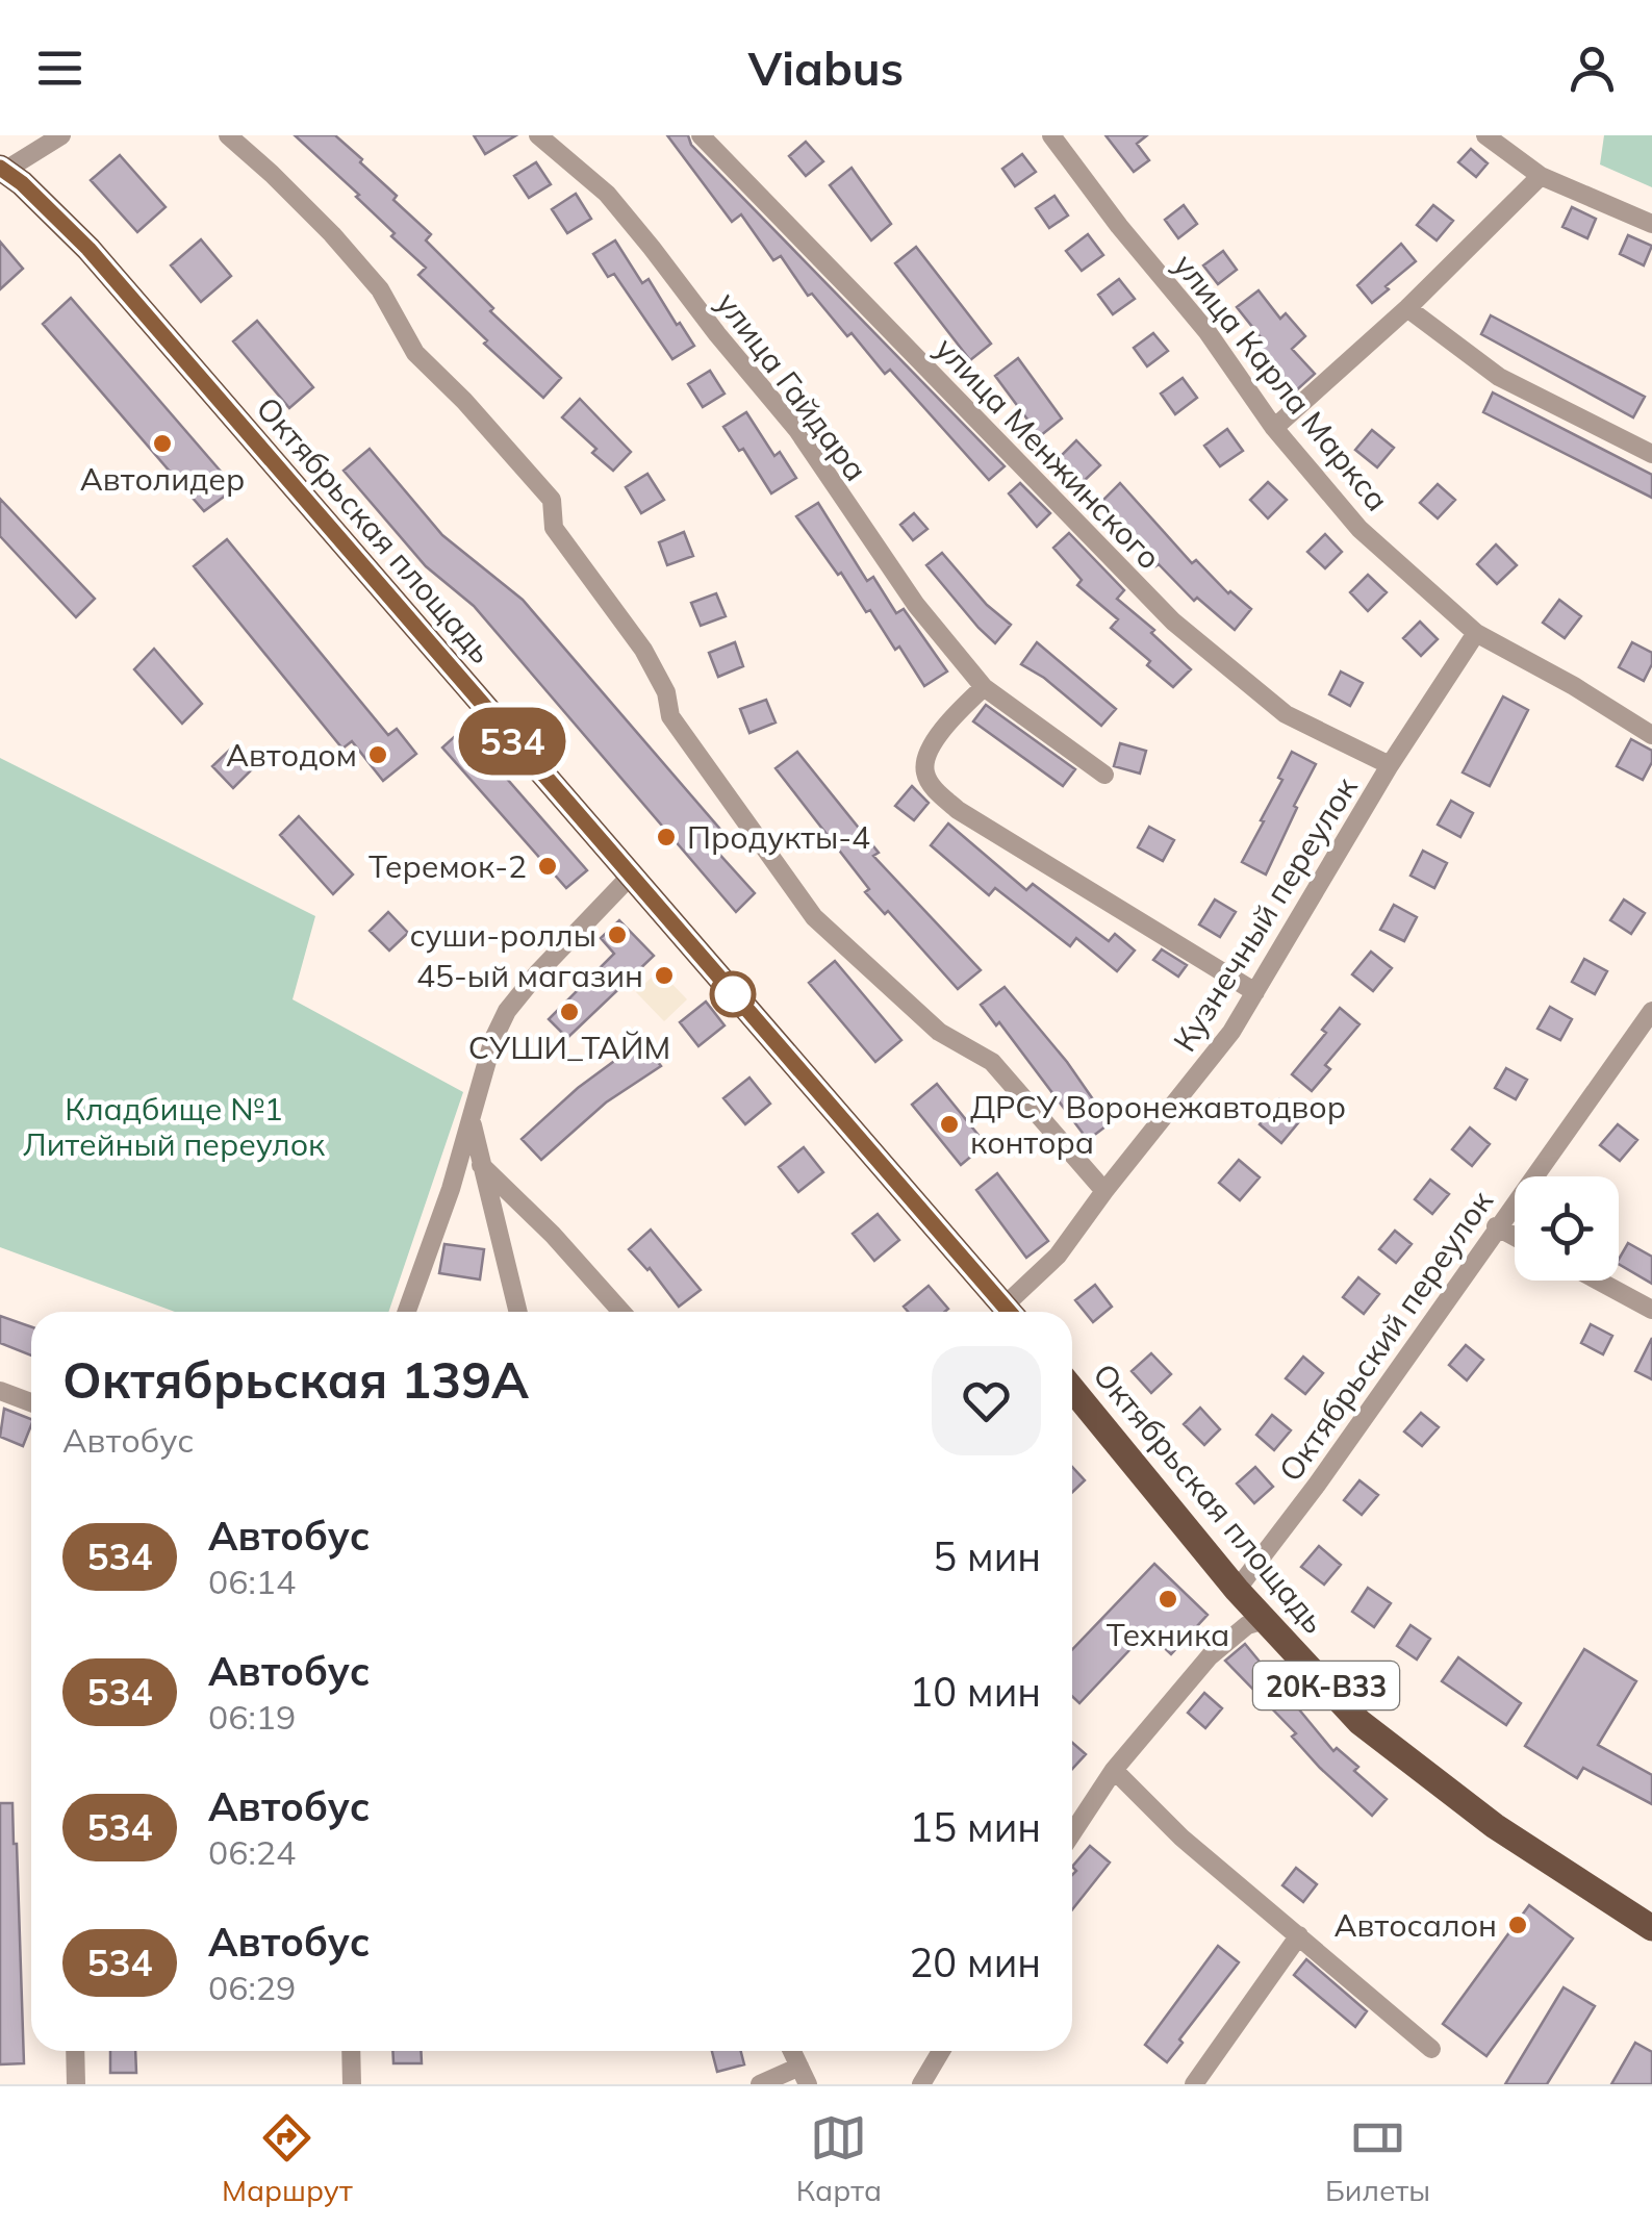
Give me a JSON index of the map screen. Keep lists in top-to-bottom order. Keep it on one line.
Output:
{"streets":{"main road":["Октябрьская площадь","20К-В33"],"street":["улица Карла Маркса","улица Гайдара","улица Менжинского","Кузнечный переулок","Октябрьский переулок"]},"crossings":[["улица Карла Маркса","Кузнечный переулок"],["улица Менжинского","Кузнечный переулок"],["Октябрьская площадь","Октябрьский переулок"]],"parks":["Кладбище №1 Литейный переулок"],"places":["Автолидер","Автодом","Продукты-4","Теремок-2","суши-роллы","45-ый магазин","СУШИ_ТАЙМ","ДРСУ Воронежавтодвор контора","Техника","Автосалон"],"lines":["bus line 534"],"page":{"header":"Viabus","on_map":"534","heading":["Октябрьская 139А","Автобус"],"list":[{"mark":"534","name":"Автобус","note":"06:14","value":"5 мин"},{"mark":"534","name":"Автобус","note":"06:19","value":"10 мин"},{"mark":"534","name":"Автобус","note":"06:24","value":"15 мин"},{"mark":"534","name":"Автобус","note":"06:29","value":"20 мин"}],"tabs":["Маршрут","Карта","Билеты"]}}
